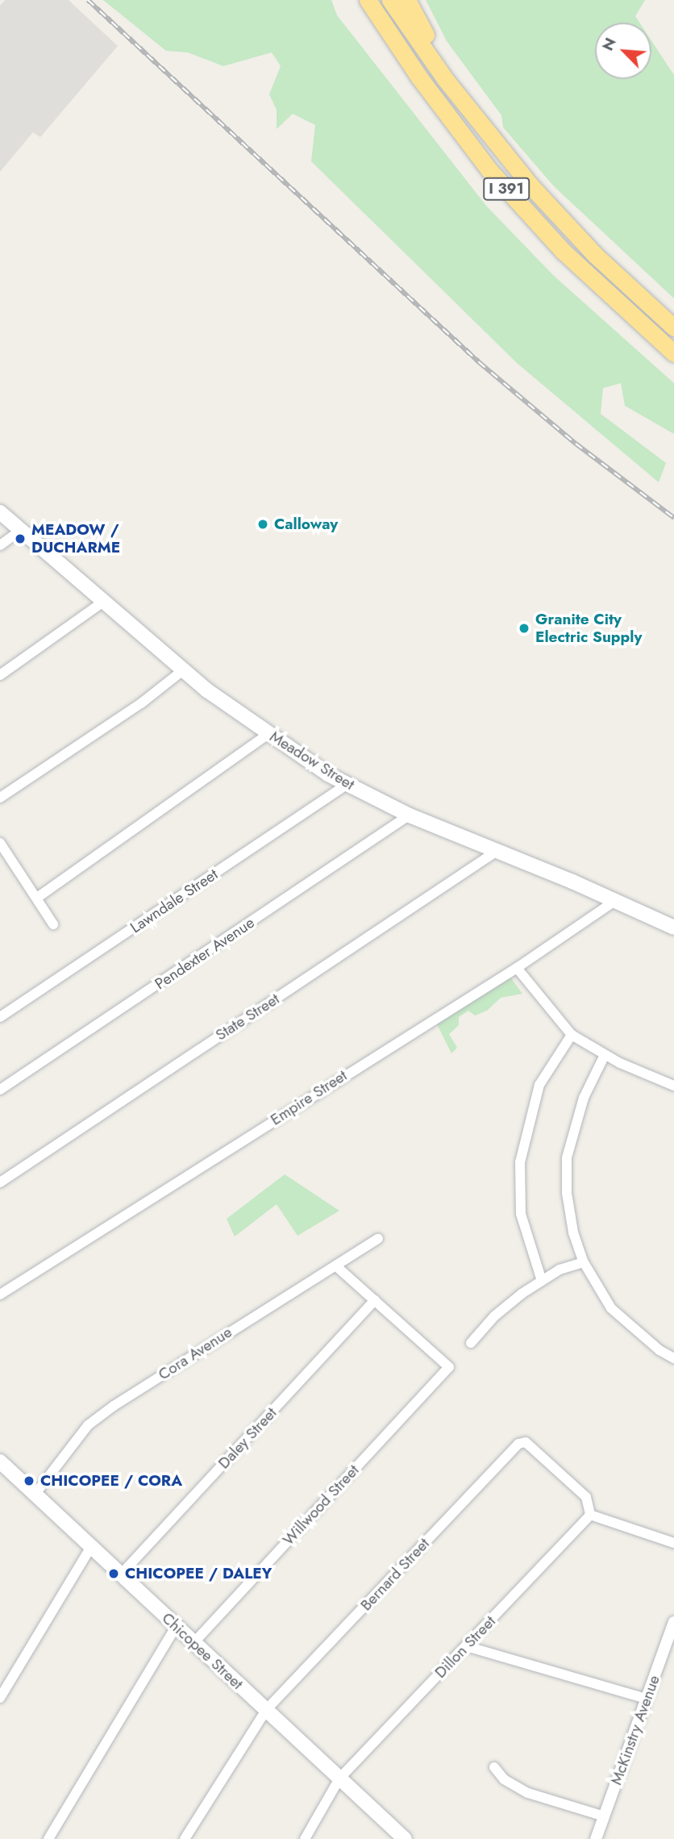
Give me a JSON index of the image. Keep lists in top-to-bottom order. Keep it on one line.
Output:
{"streets":{"highway":["I 391"],"main road":["Meadow Street","Chicopee Street"],"street":["Lawndale Street","Pendexter Avenue","State Street","Empire Street","Cora Avenue","Daley Street","Willwood Street","Bernard Street","Dillon Street","McKinstry Avenue"]},"crossings":[["Meadow Street","Lawndale Street"],["Meadow Street","Pendexter Avenue"],["Meadow Street","State Street"],["Meadow Street","Empire Street"],["Cora Avenue","Chicopee Street"],["Daley Street","Willwood Street"],["Daley Street","Chicopee Street"],["Willwood Street","Chicopee Street"],["Bernard Street","Dillon Street"],["Bernard Street","Chicopee Street"],["Dillon Street","Chicopee Street"]],"places":["Calloway","MEADOW / DUCHARME","Granite City Electric Supply","CHICOPEE / CORA","CHICOPEE / DALEY"],"north":"top left"}
